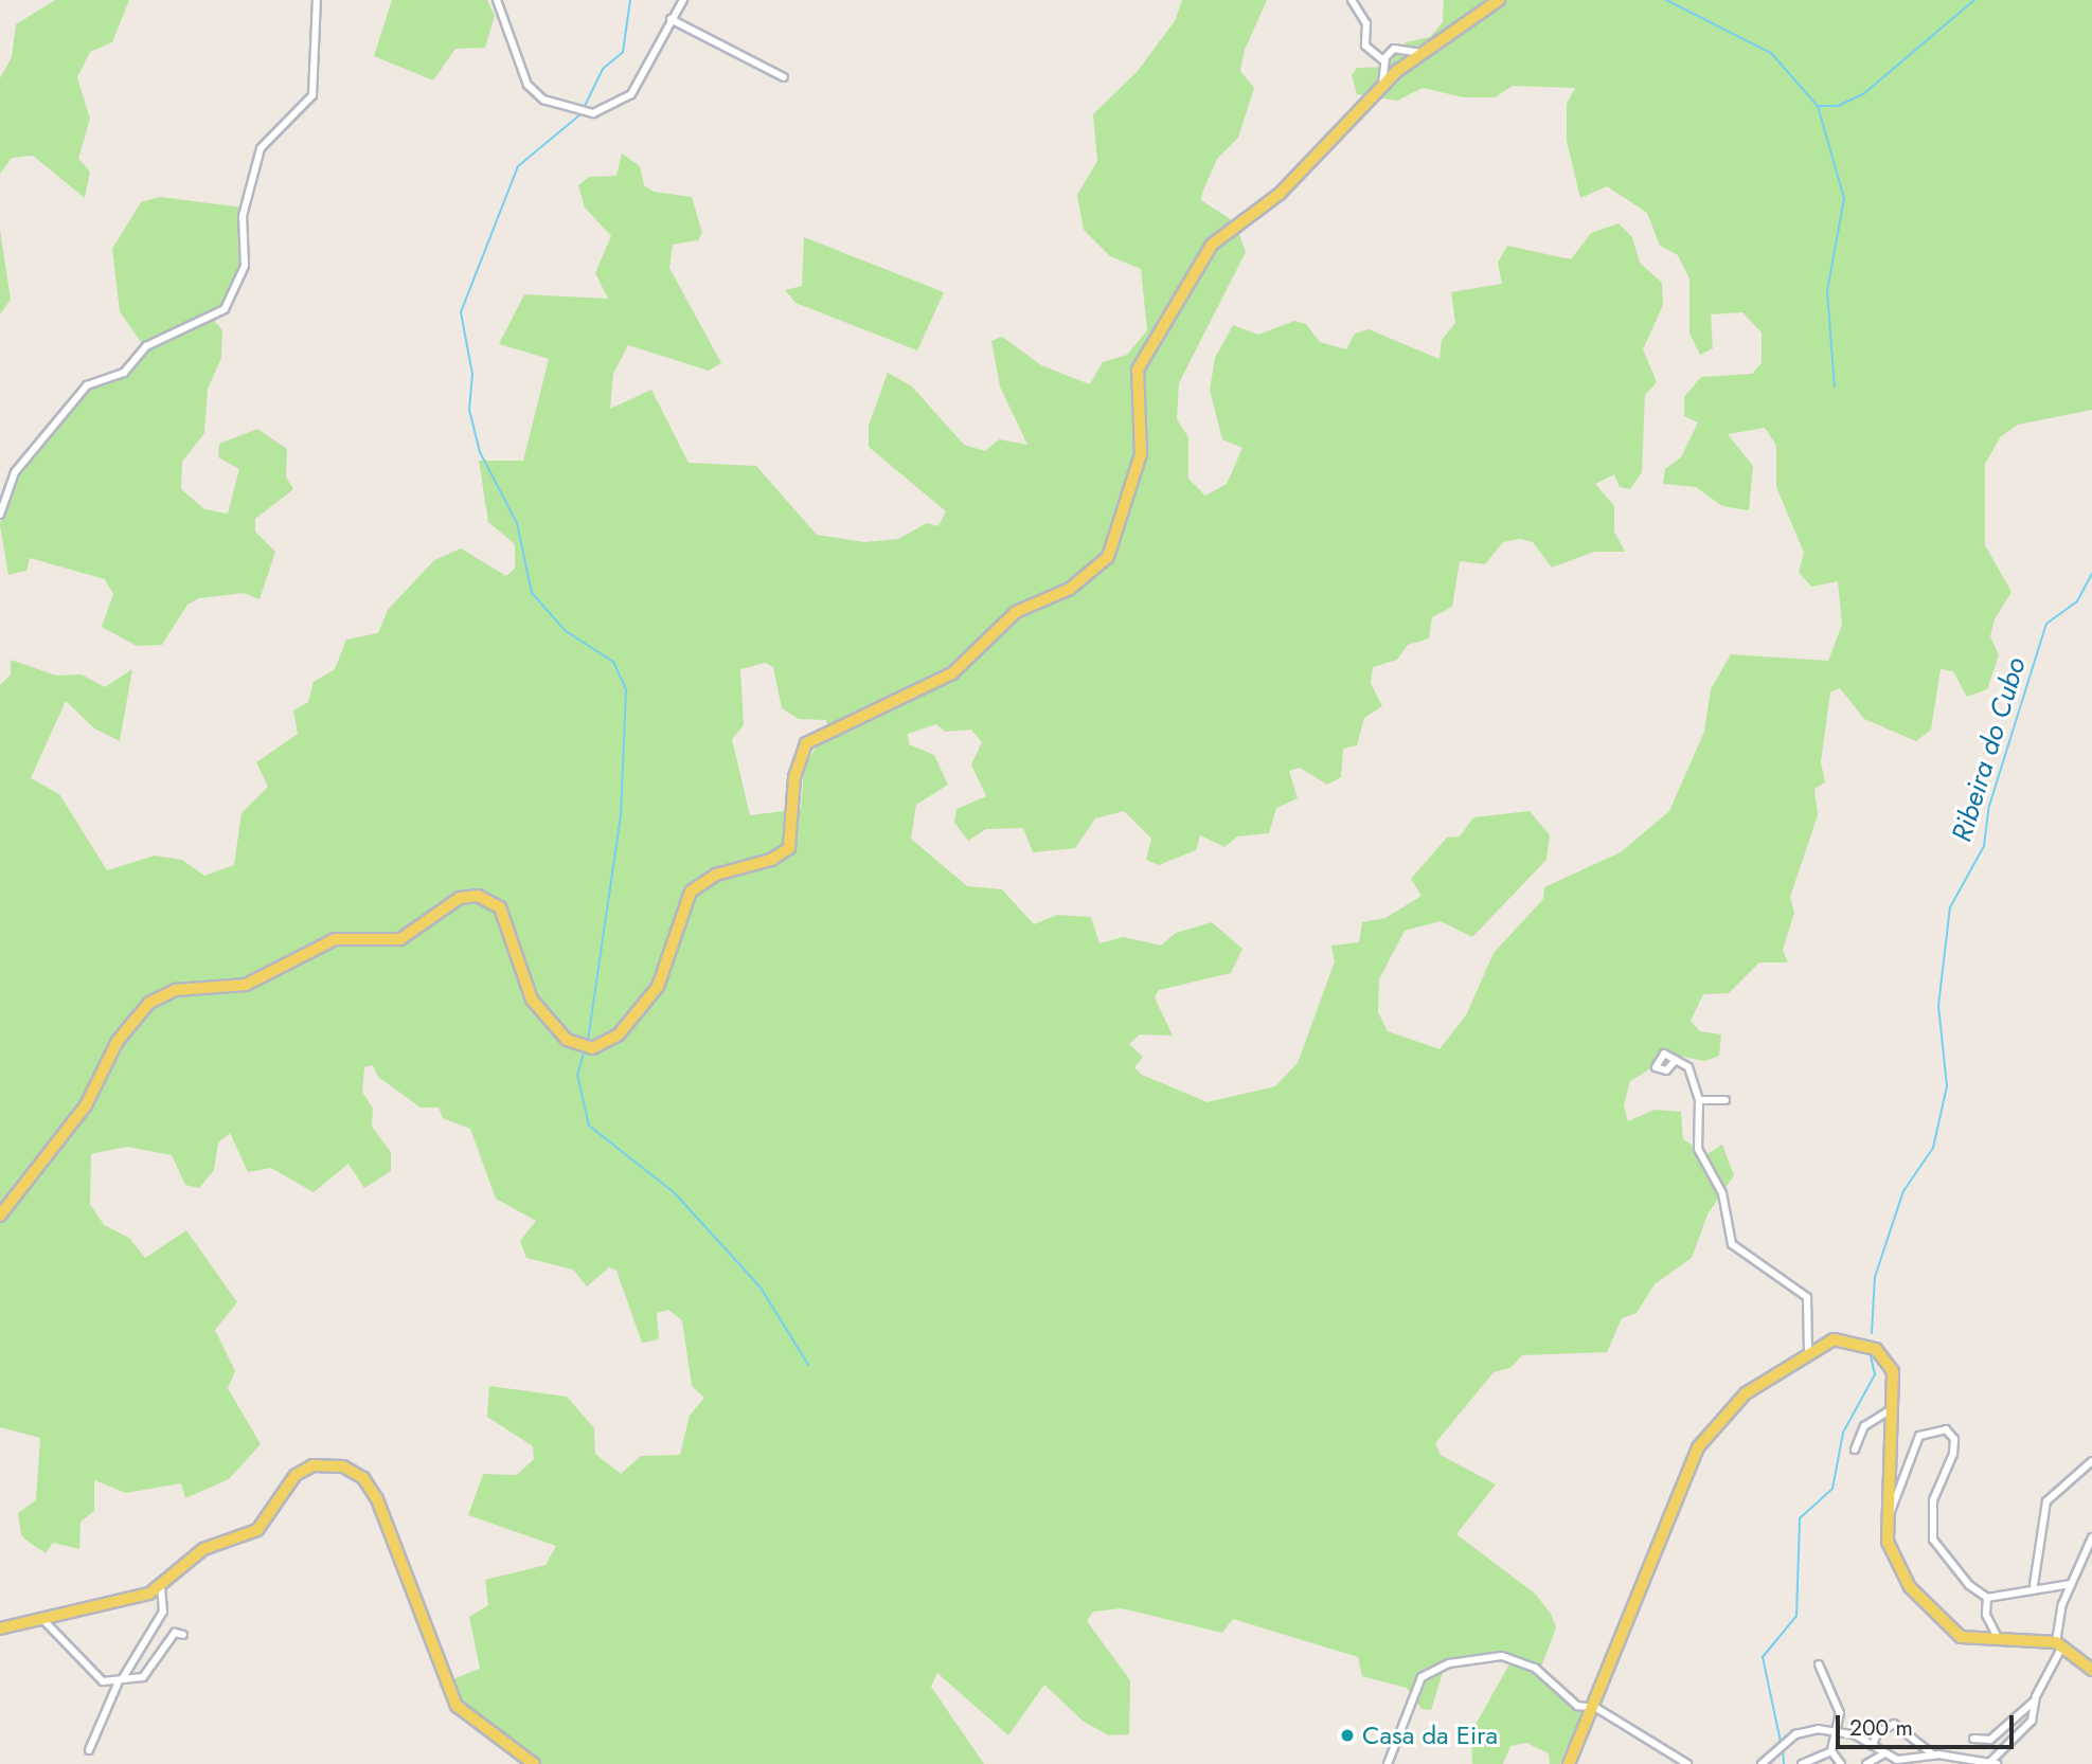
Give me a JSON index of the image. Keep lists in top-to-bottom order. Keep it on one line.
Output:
{"water":["Ribeira do Cubo"],"places":["Casa da Eira"],"scale_bar":"200 m"}
